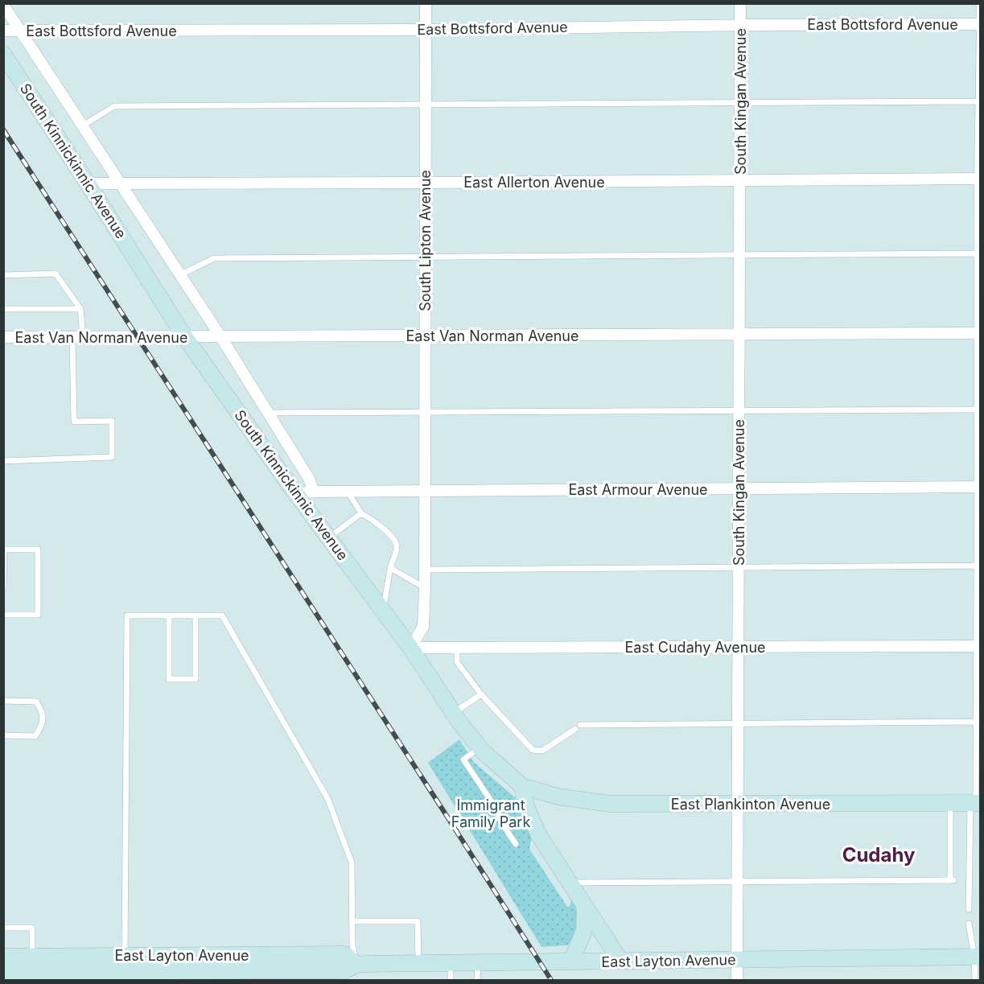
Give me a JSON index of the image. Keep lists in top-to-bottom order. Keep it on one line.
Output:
{"streets":{"street":["East Bottsford Avenue","South Kingan Avenue","South Kinnickinnic Avenue","East Allerton Avenue","South Lipton Avenue","East Van Norman Avenue","East Armour Avenue","East Cudahy Avenue","East Plankinton Avenue","East Layton Avenue"]},"crossings":[["East Bottsford Avenue","South Kingan Avenue"],["East Bottsford Avenue","South Kinnickinnic Avenue"],["East Bottsford Avenue","South Lipton Avenue"],["South Kingan Avenue","East Allerton Avenue"],["South Kingan Avenue","East Van Norman Avenue"],["South Kingan Avenue","East Armour Avenue"],["South Kingan Avenue","East Cudahy Avenue"],["South Kingan Avenue","East Plankinton Avenue"],["South Kingan Avenue","East Layton Avenue"],["South Kinnickinnic Avenue","East Allerton Avenue"],["South Kinnickinnic Avenue","South Lipton Avenue"],["South Kinnickinnic Avenue","East Van Norman Avenue"],["South Kinnickinnic Avenue","East Armour Avenue"],["South Kinnickinnic Avenue","East Cudahy Avenue"],["South Kinnickinnic Avenue","East Plankinton Avenue"],["East Allerton Avenue","South Lipton Avenue"],["South Lipton Avenue","East Van Norman Avenue"],["South Lipton Avenue","East Armour Avenue"],["South Lipton Avenue","East Cudahy Avenue"]],"districts":["Cudahy"],"parks":["Immigrant Family Park"]}
